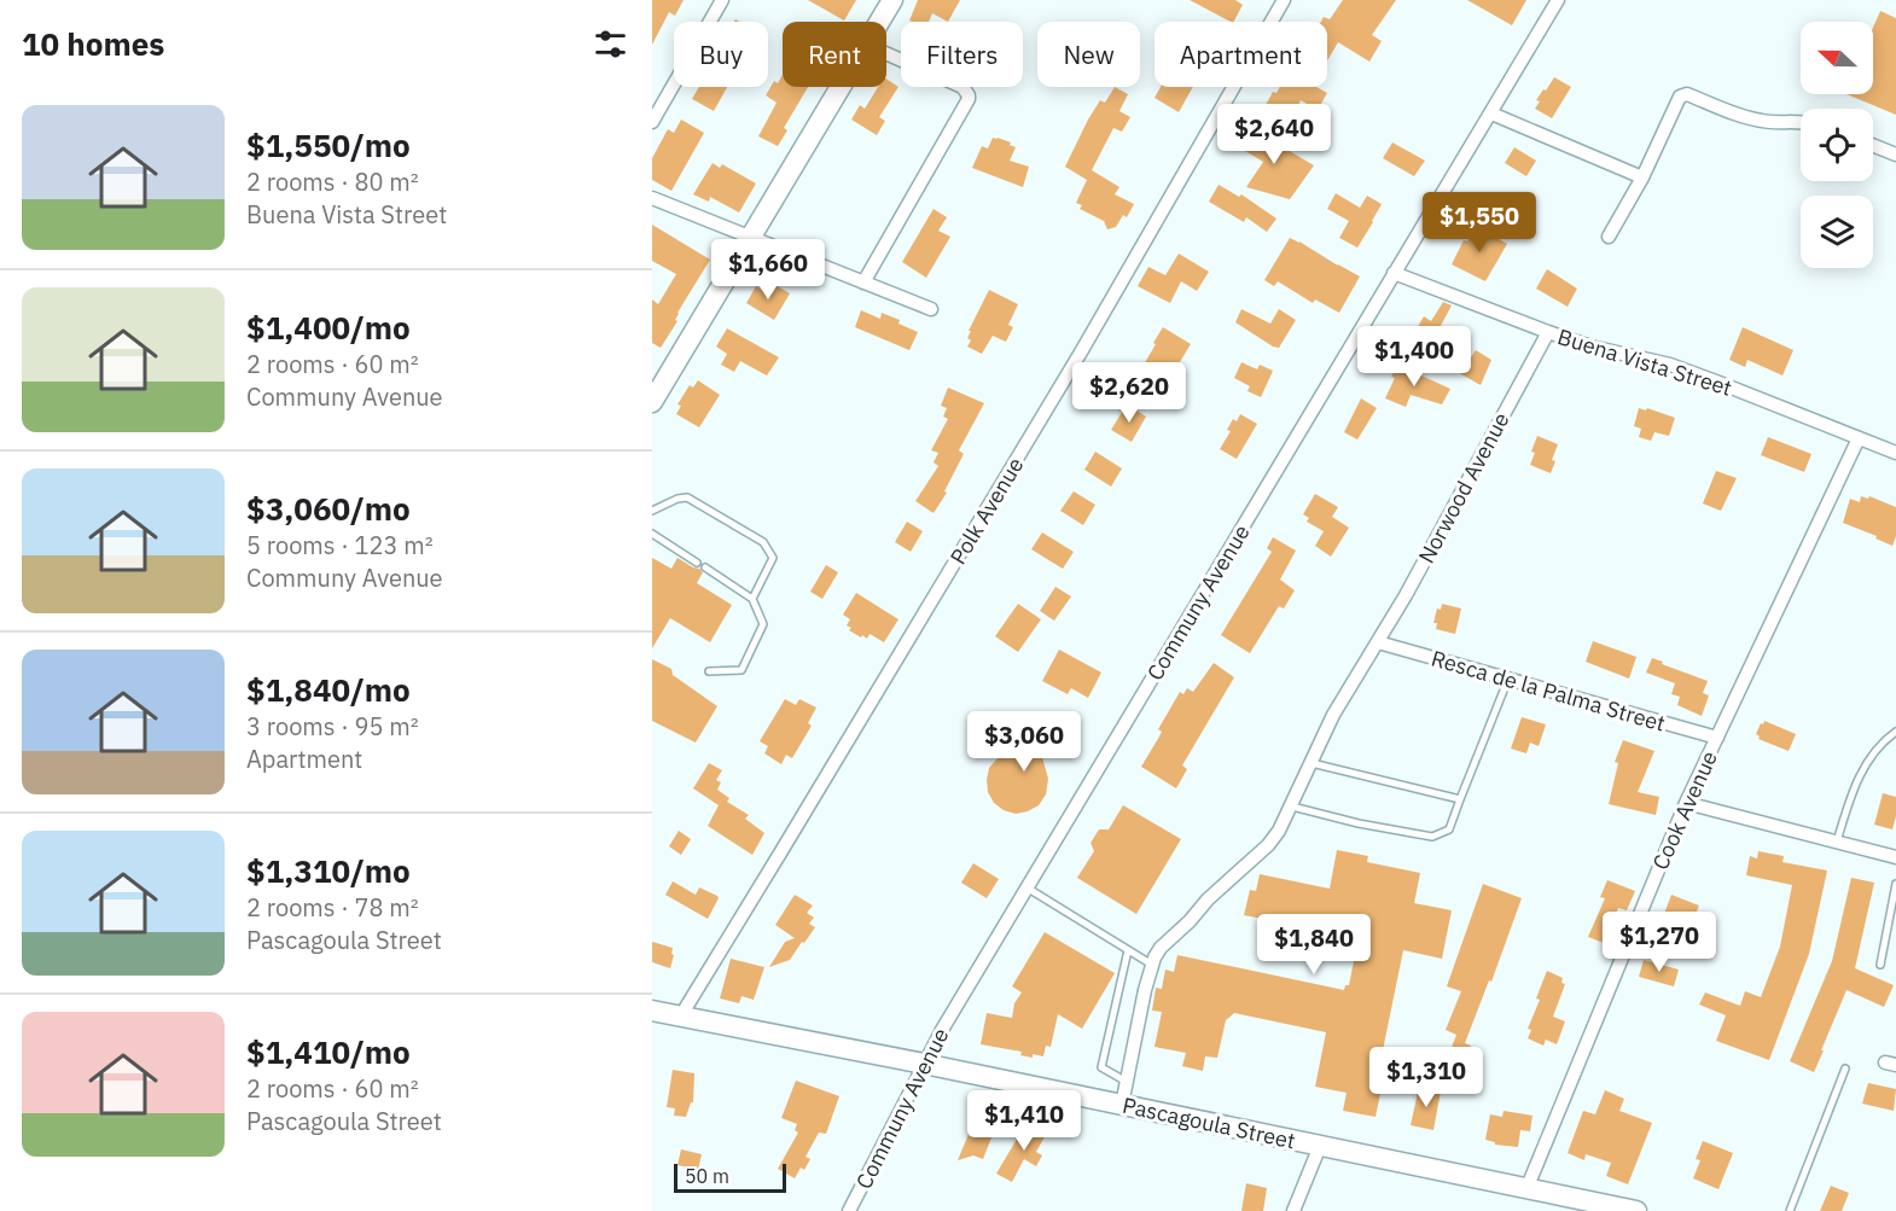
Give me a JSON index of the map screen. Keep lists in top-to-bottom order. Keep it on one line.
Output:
{"streets":{"street":["Buena Vista Street","Norwood Avenue","Polk Avenue","Communy Avenue","Resca de la Palma Street","Cook Avenue","Pascagoula Street"]},"crossings":[["Buena Vista Street","Norwood Avenue"],["Buena Vista Street","Communy Avenue"],["Buena Vista Street","Cook Avenue"],["Norwood Avenue","Resca de la Palma Street"],["Polk Avenue","Pascagoula Street"],["Communy Avenue","Pascagoula Street"],["Resca de la Palma Street","Cook Avenue"],["Cook Avenue","Pascagoula Street"]],"scale_bar":"50 m","north":"left","page":{"heading":"10 homes","chip":["Buy","Rent","Filters","New","Apartment"],"list":[{"name":"$1,550/mo","note":"2 rooms · 80 m² · Buena Vista Street"},{"name":"$1,400/mo","note":"2 rooms · 60 m² · Communy Avenue"},{"name":"$3,060/mo","note":"5 rooms · 123 m² · Communy Avenue"},{"name":"$1,840/mo","note":"3 rooms · 95 m² · Apartment"},{"name":"$1,310/mo","note":"2 rooms · 78 m² · Pascagoula Street"},{"name":"$1,410/mo","note":"2 rooms · 60 m² · Pascagoula Street"}],"price":["$2,640","$1,550","$1,660","$1,400","$2,620","$3,060","$1,270","$1,840","$1,310","$1,410"],"scale":"50 m"}}
